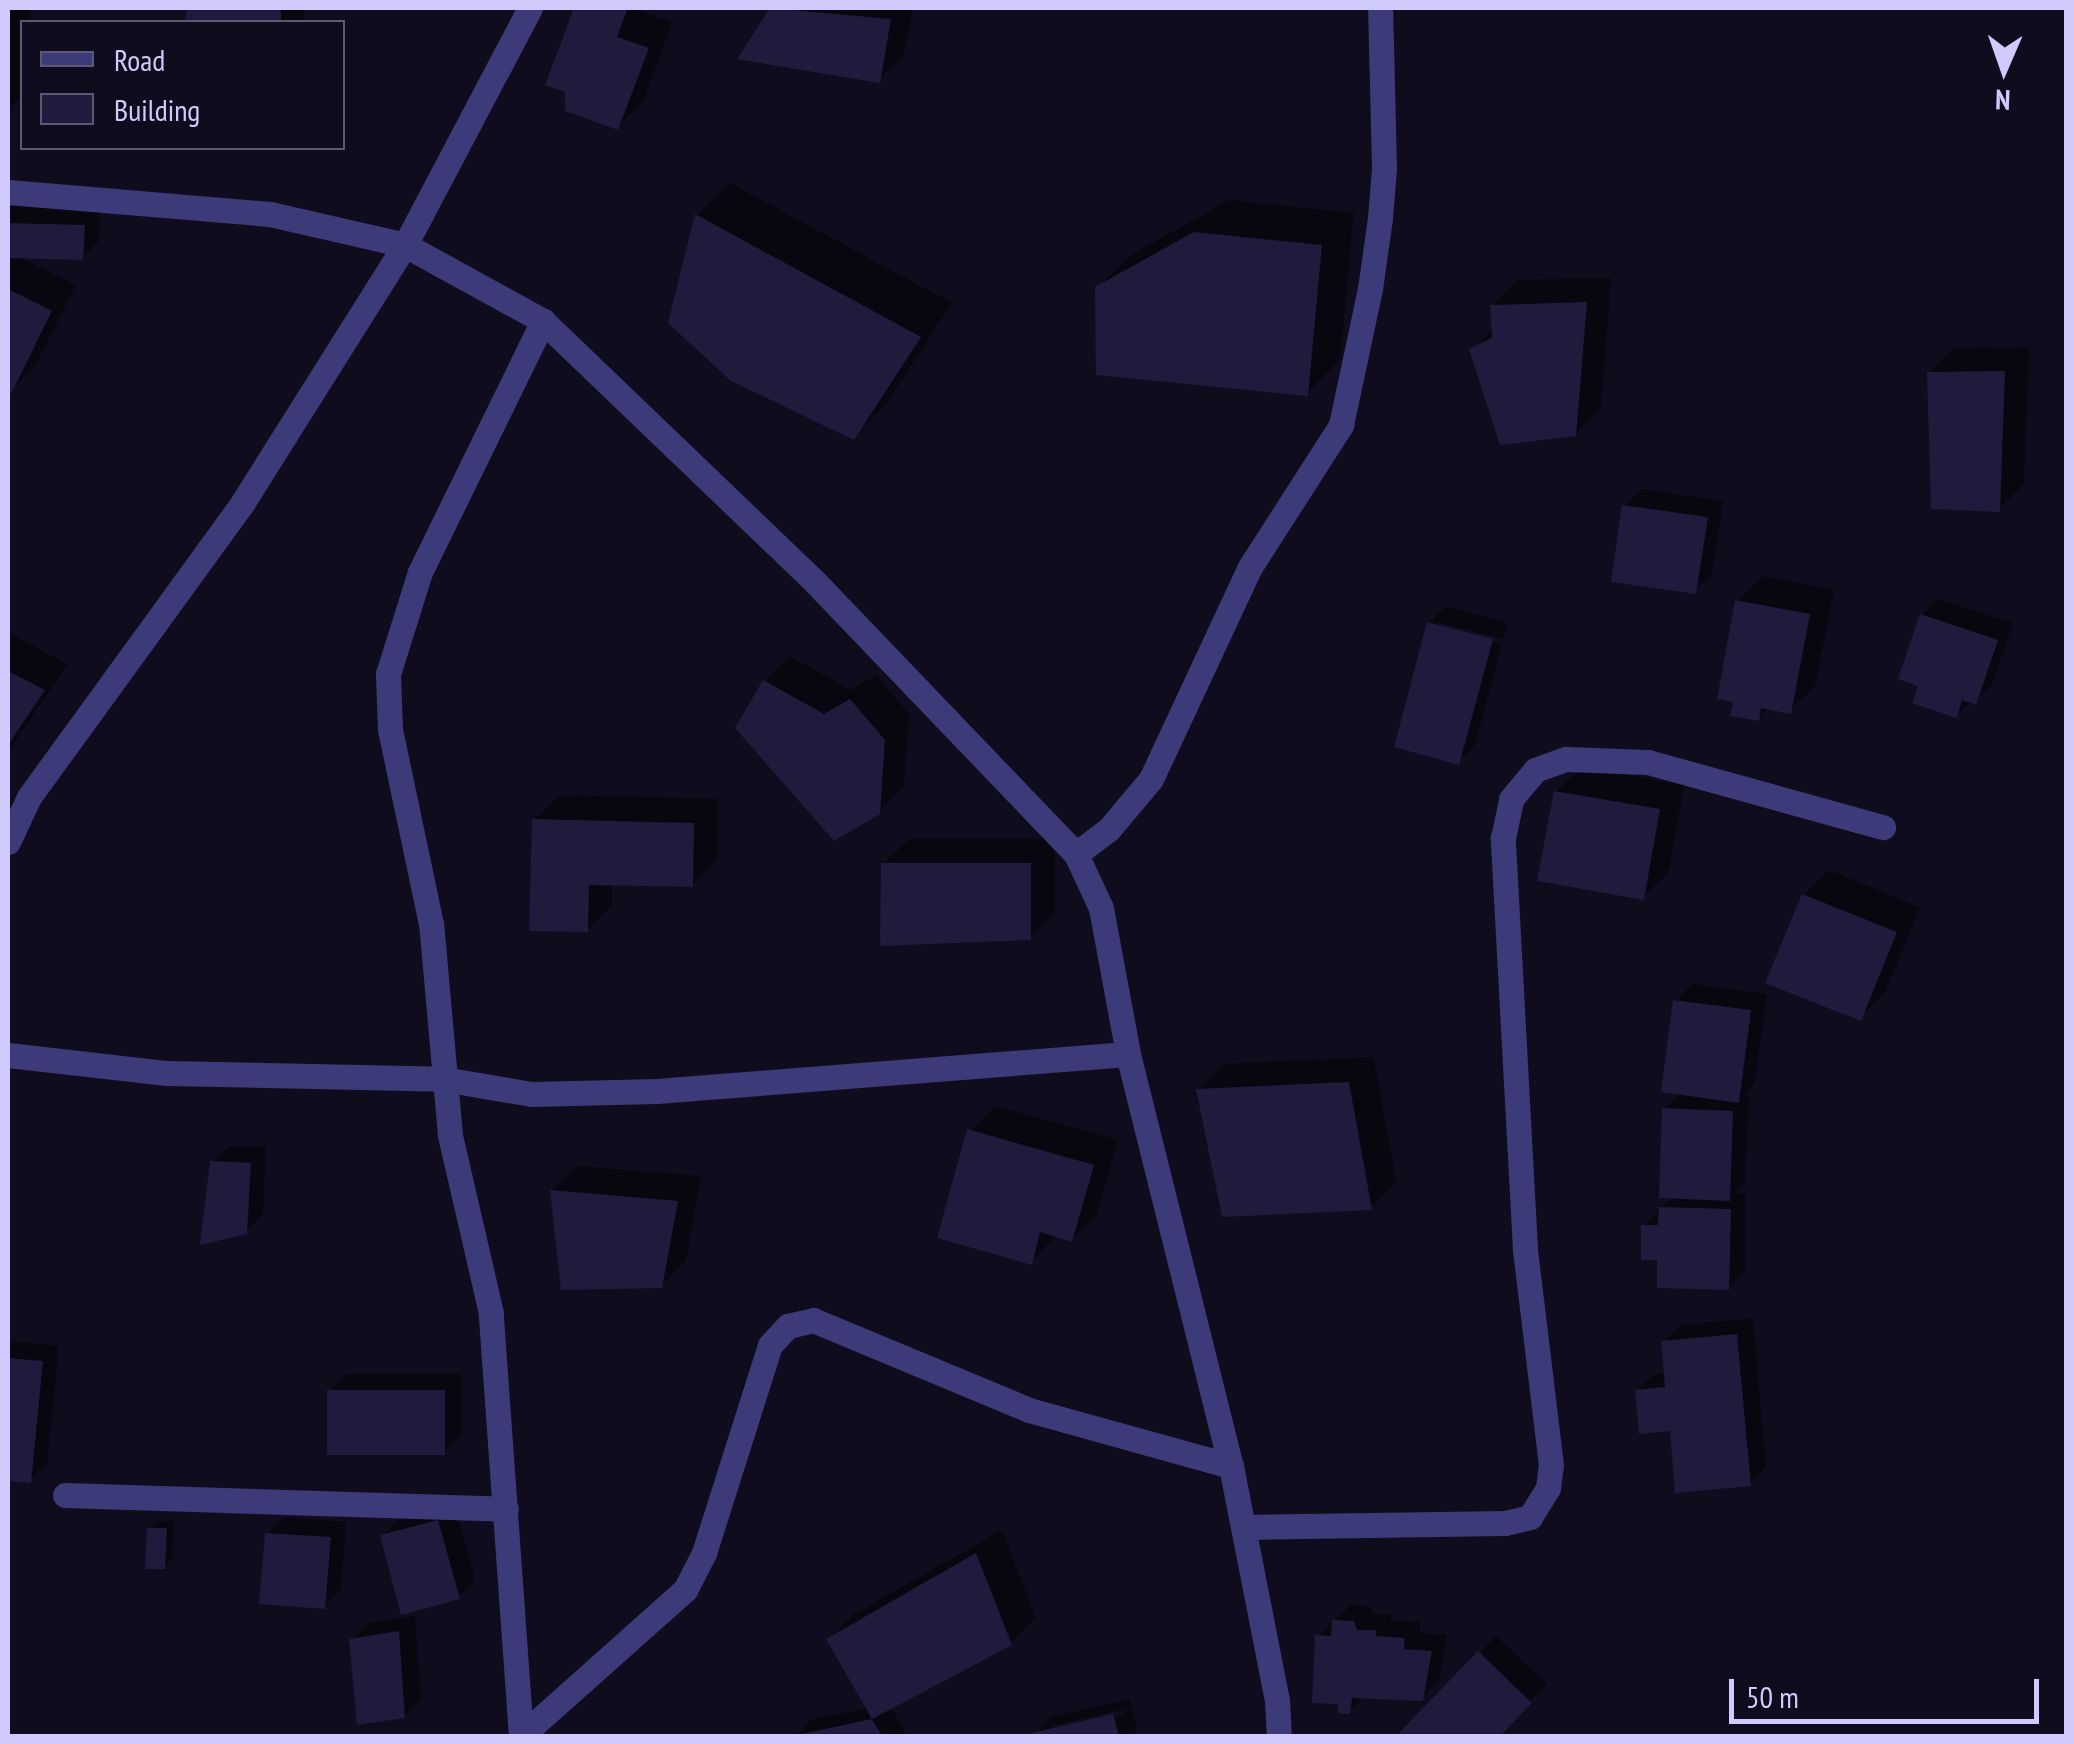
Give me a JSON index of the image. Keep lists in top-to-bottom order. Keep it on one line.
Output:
{"legend":["Road","Building"],"scale_bar":"50 m","north":"bottom"}
